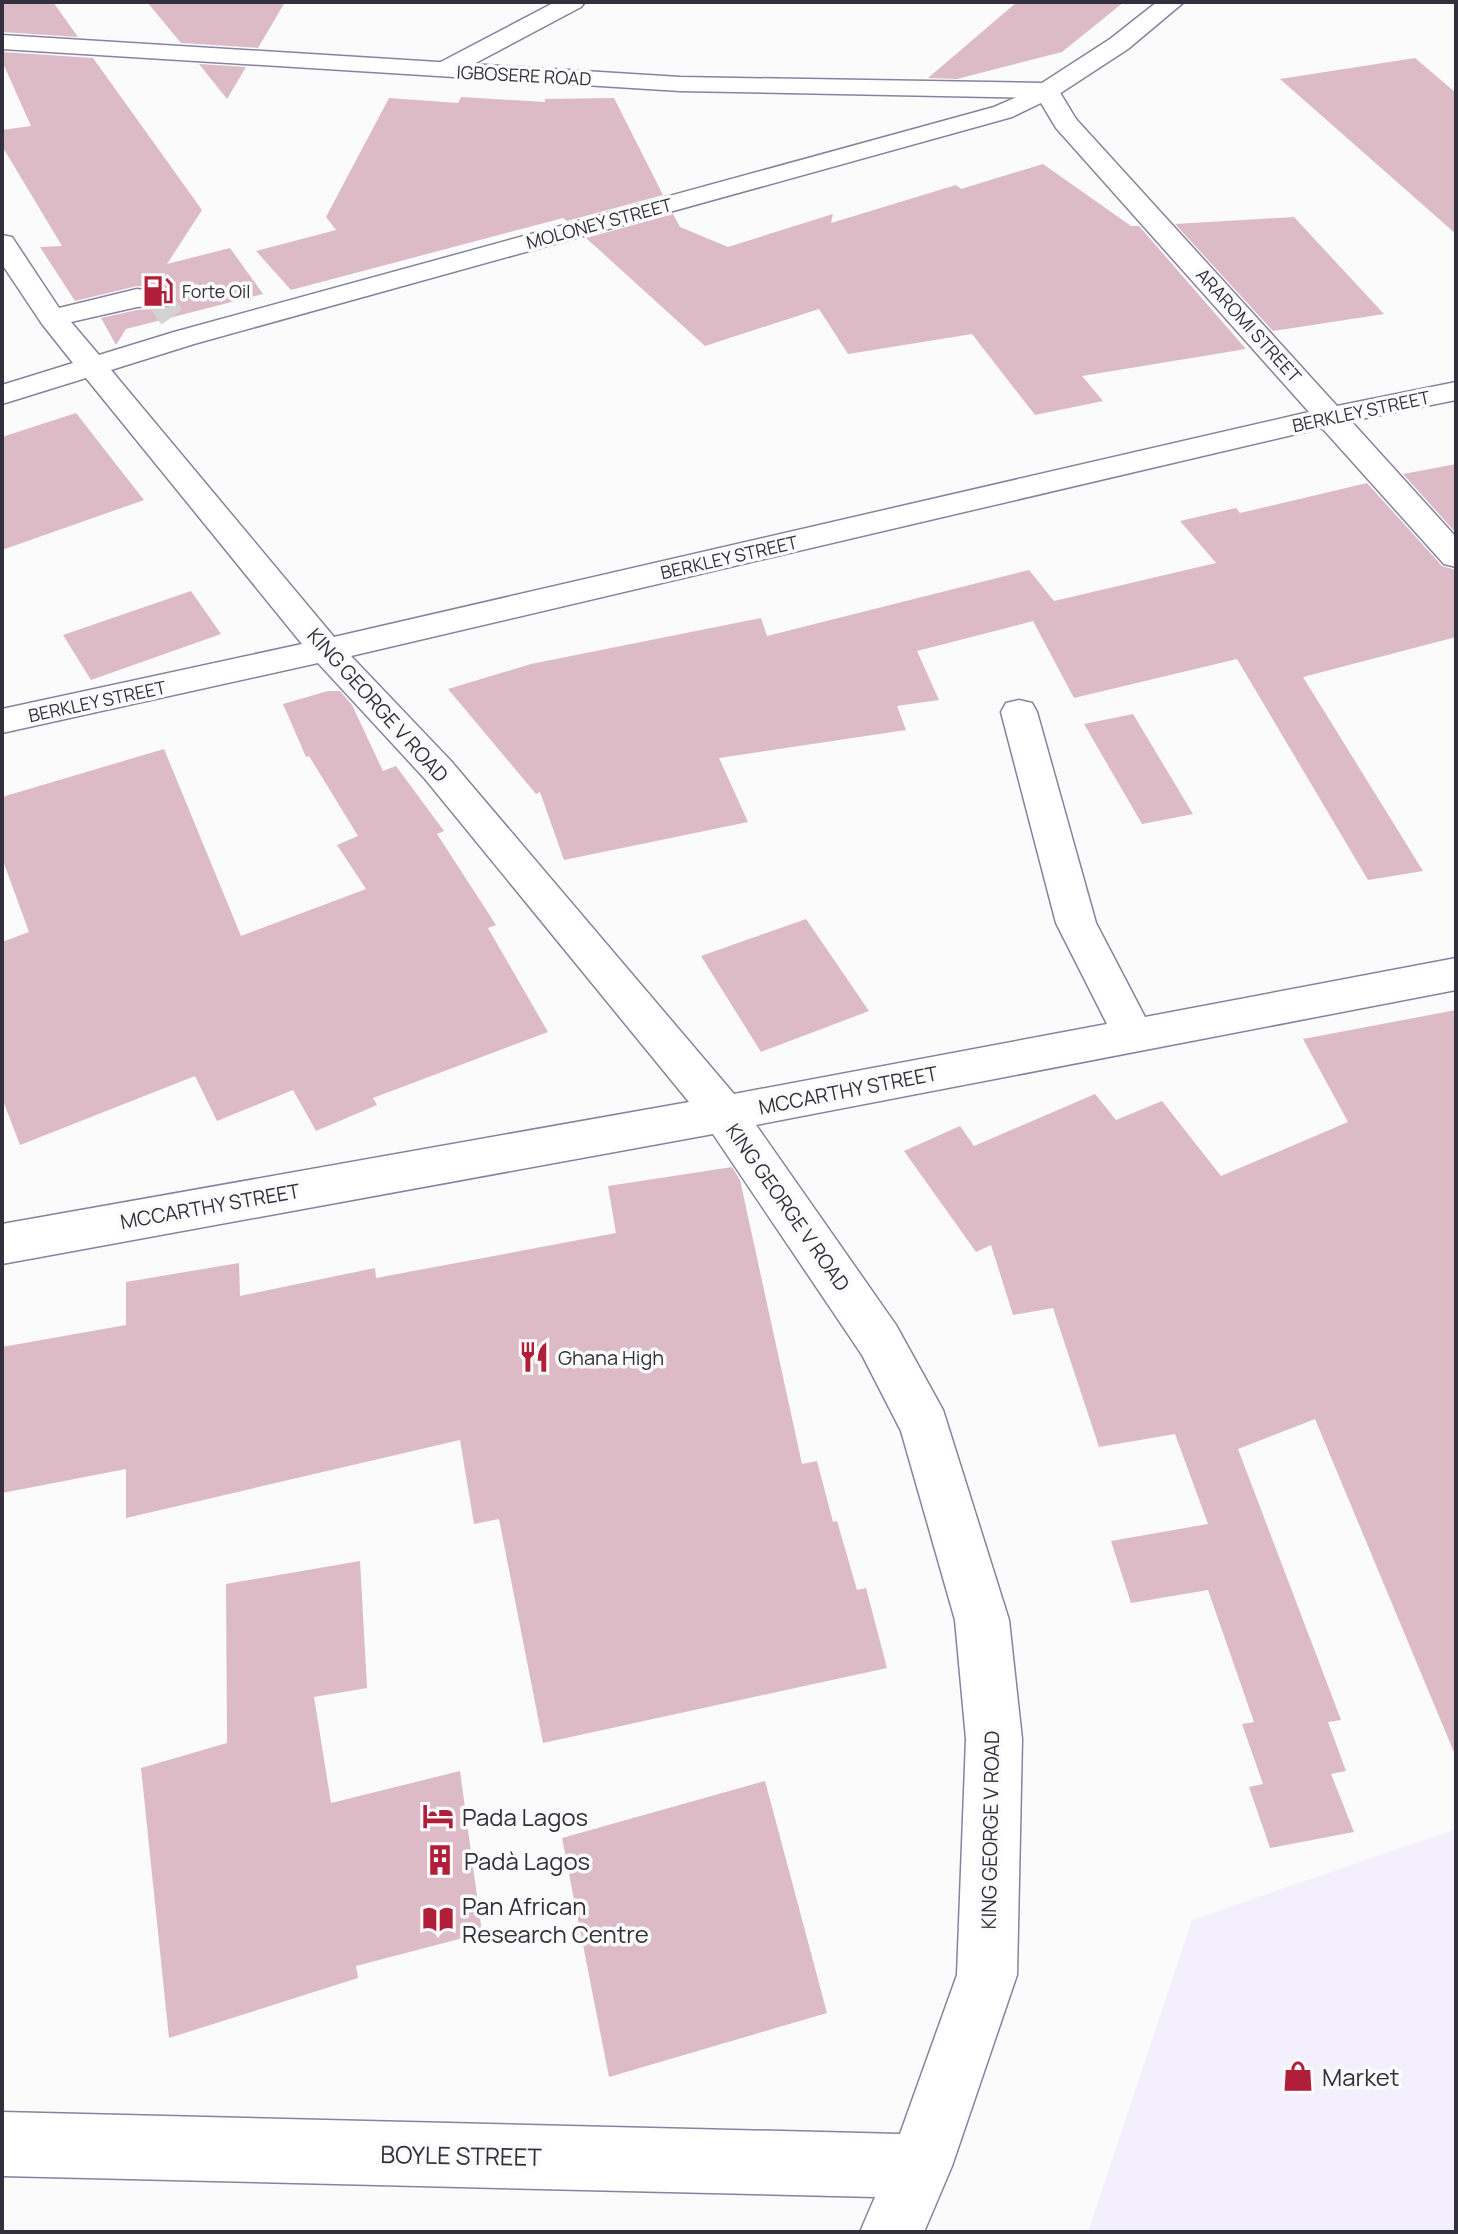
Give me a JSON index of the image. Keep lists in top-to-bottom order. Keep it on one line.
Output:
{"streets":{"street":["IGBOSERE ROAD","MOLONEY STREET","ARAROMI STREET","BERKLEY STREET","KING GEORGE V ROAD","MCCARTHY STREET","BOYLE STREET"]},"crossings":[["IGBOSERE ROAD","MOLONEY STREET"],["IGBOSERE ROAD","ARAROMI STREET"],["MOLONEY STREET","ARAROMI STREET"],["MOLONEY STREET","KING GEORGE V ROAD"],["ARAROMI STREET","BERKLEY STREET"],["BERKLEY STREET","KING GEORGE V ROAD"],["KING GEORGE V ROAD","MCCARTHY STREET"],["KING GEORGE V ROAD","BOYLE STREET"]],"places":{"fuel station":["Forte Oil"],"restaurant":["Ghana High"],"hotel":["Pada Lagos"],"building":["Padà Lagos"],"library":["Pan African Research Centre"],"shop":["Market"]}}
